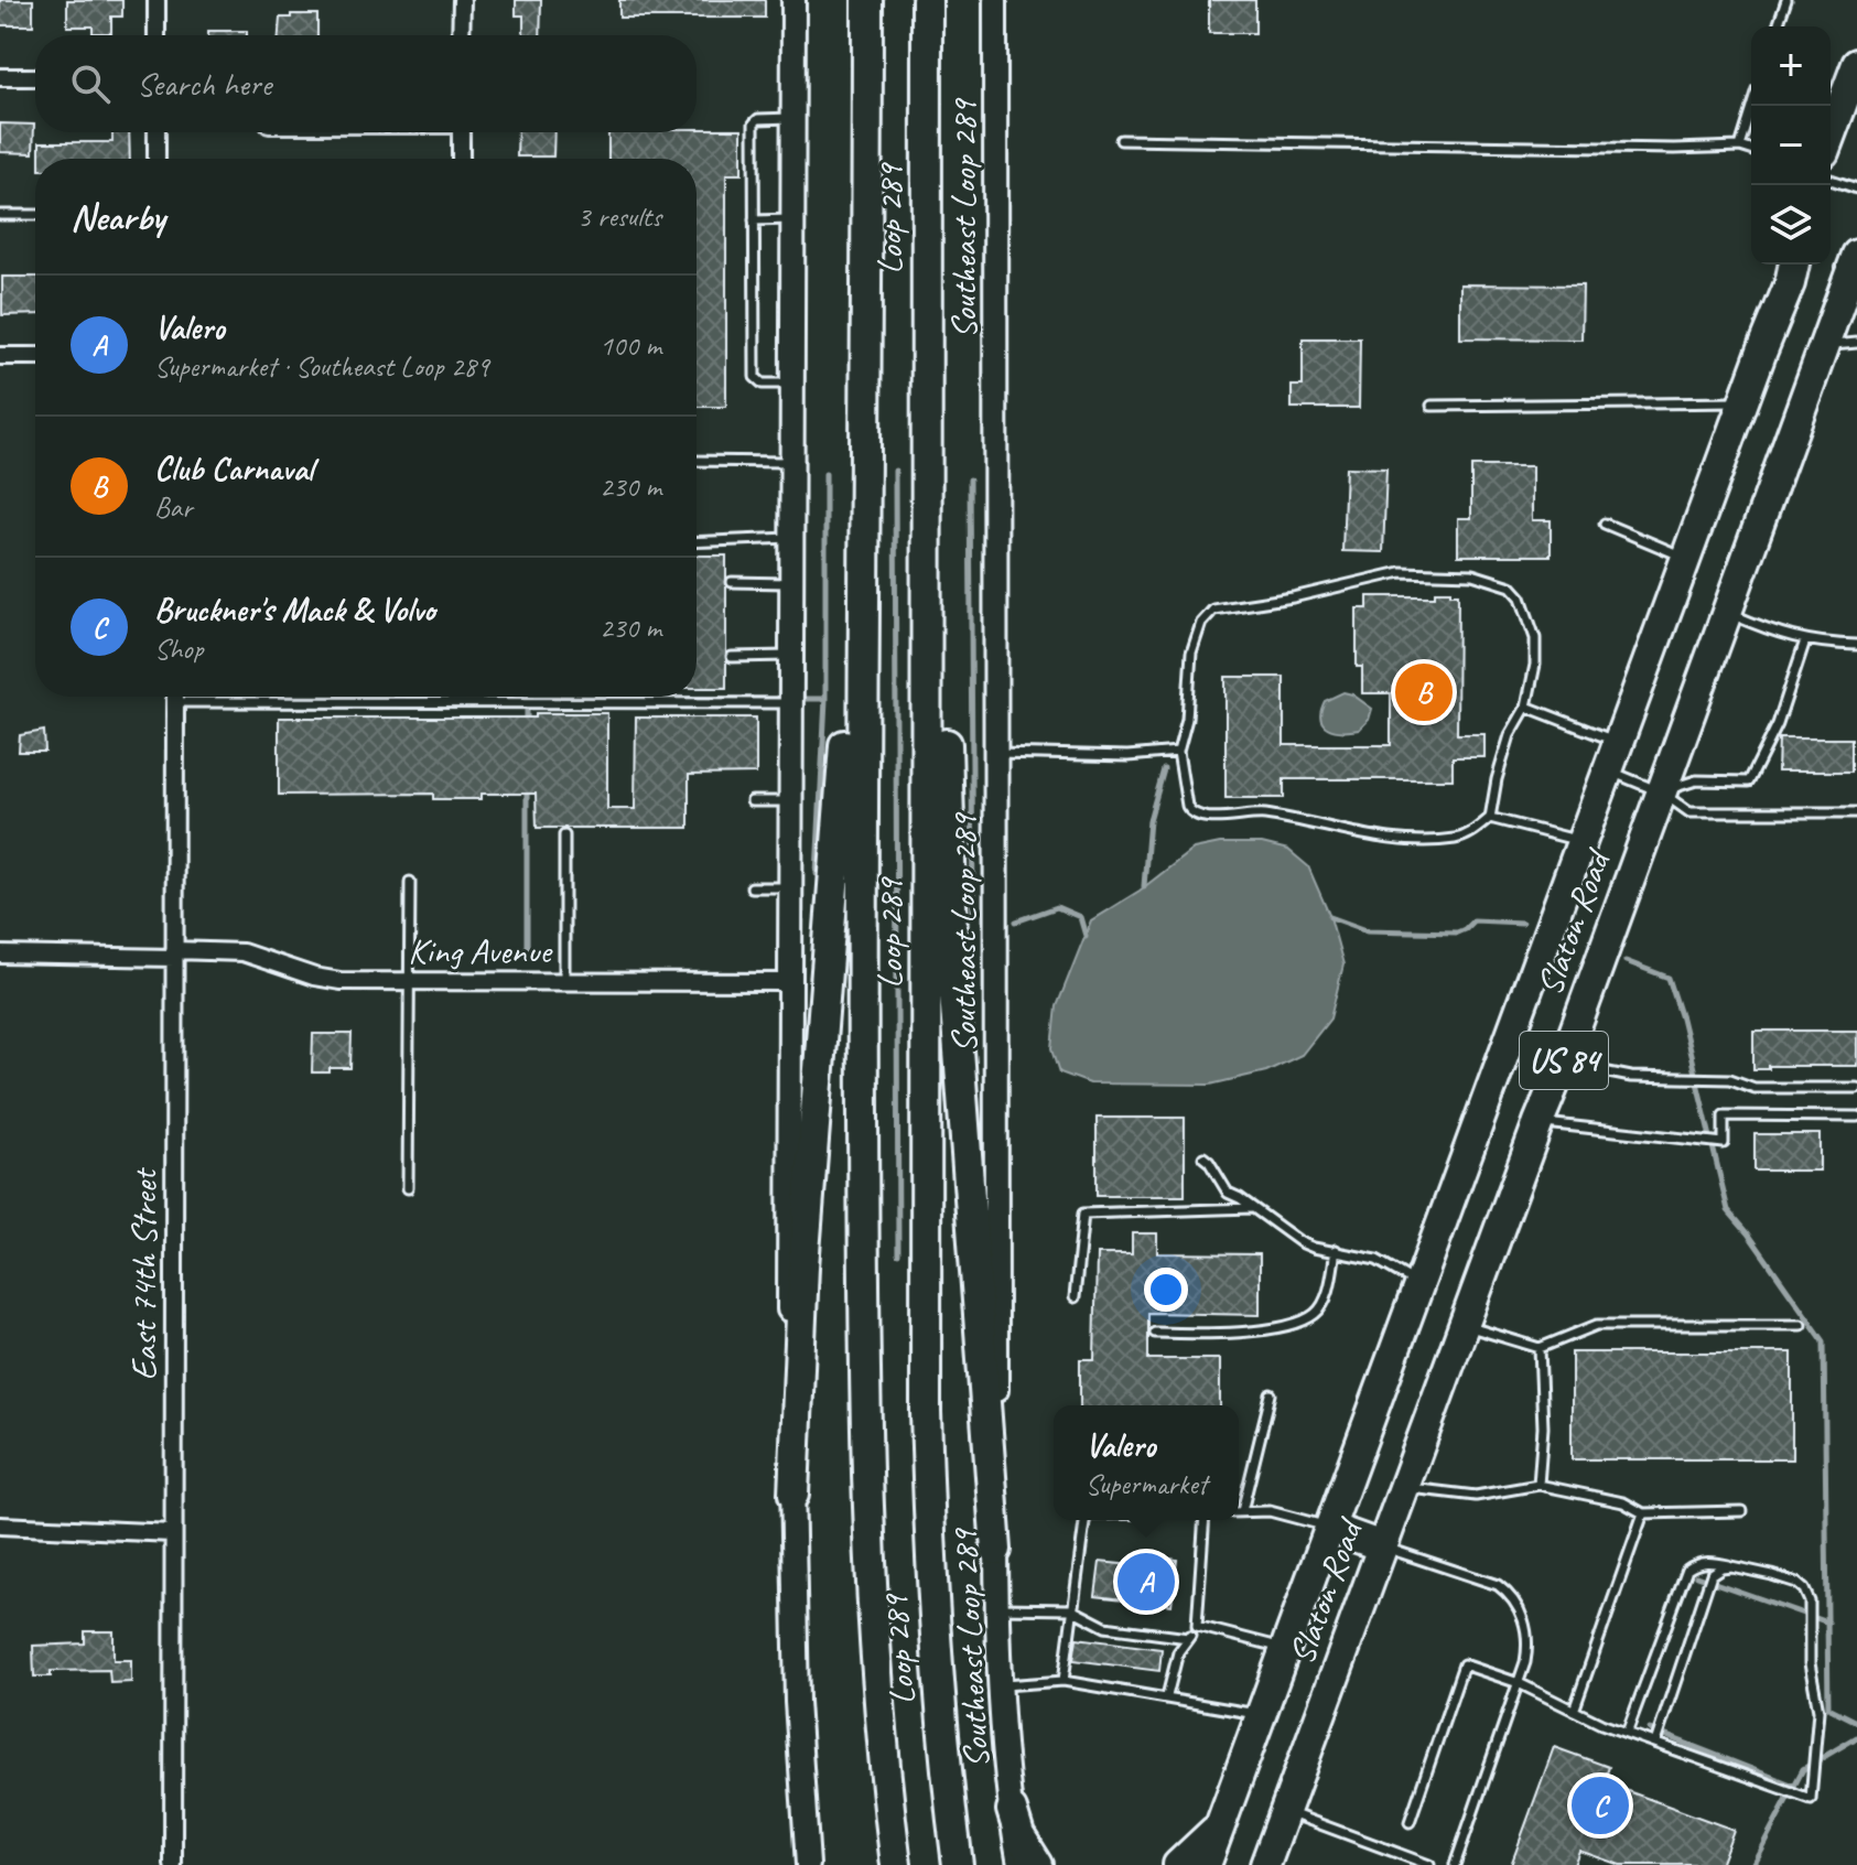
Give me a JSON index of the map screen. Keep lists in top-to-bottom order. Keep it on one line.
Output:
{"streets":{"highway":["Loop 289","Slaton Road","US 84"],"main road":["Southeast Loop 289"],"street":["King Avenue","East 74th Street"]},"crossings":[["King Avenue","East 74th Street"]],"page":{"map_buttons":["+","−"],"search":"Search here","heading":["Nearby","3 results"],"list":[{"mark":"A","name":"Valero","note":"Supermarket · Southeast Loop 289","value":"100 m"},{"mark":"B","name":"Club Carnaval","note":"Bar","value":"230 m"},{"mark":"C","name":"Bruckner's Mack & Volvo","note":"Shop","value":"230 m"}],"pins":["B","A","C"],"popup":["Valero","Supermarket"]}}
